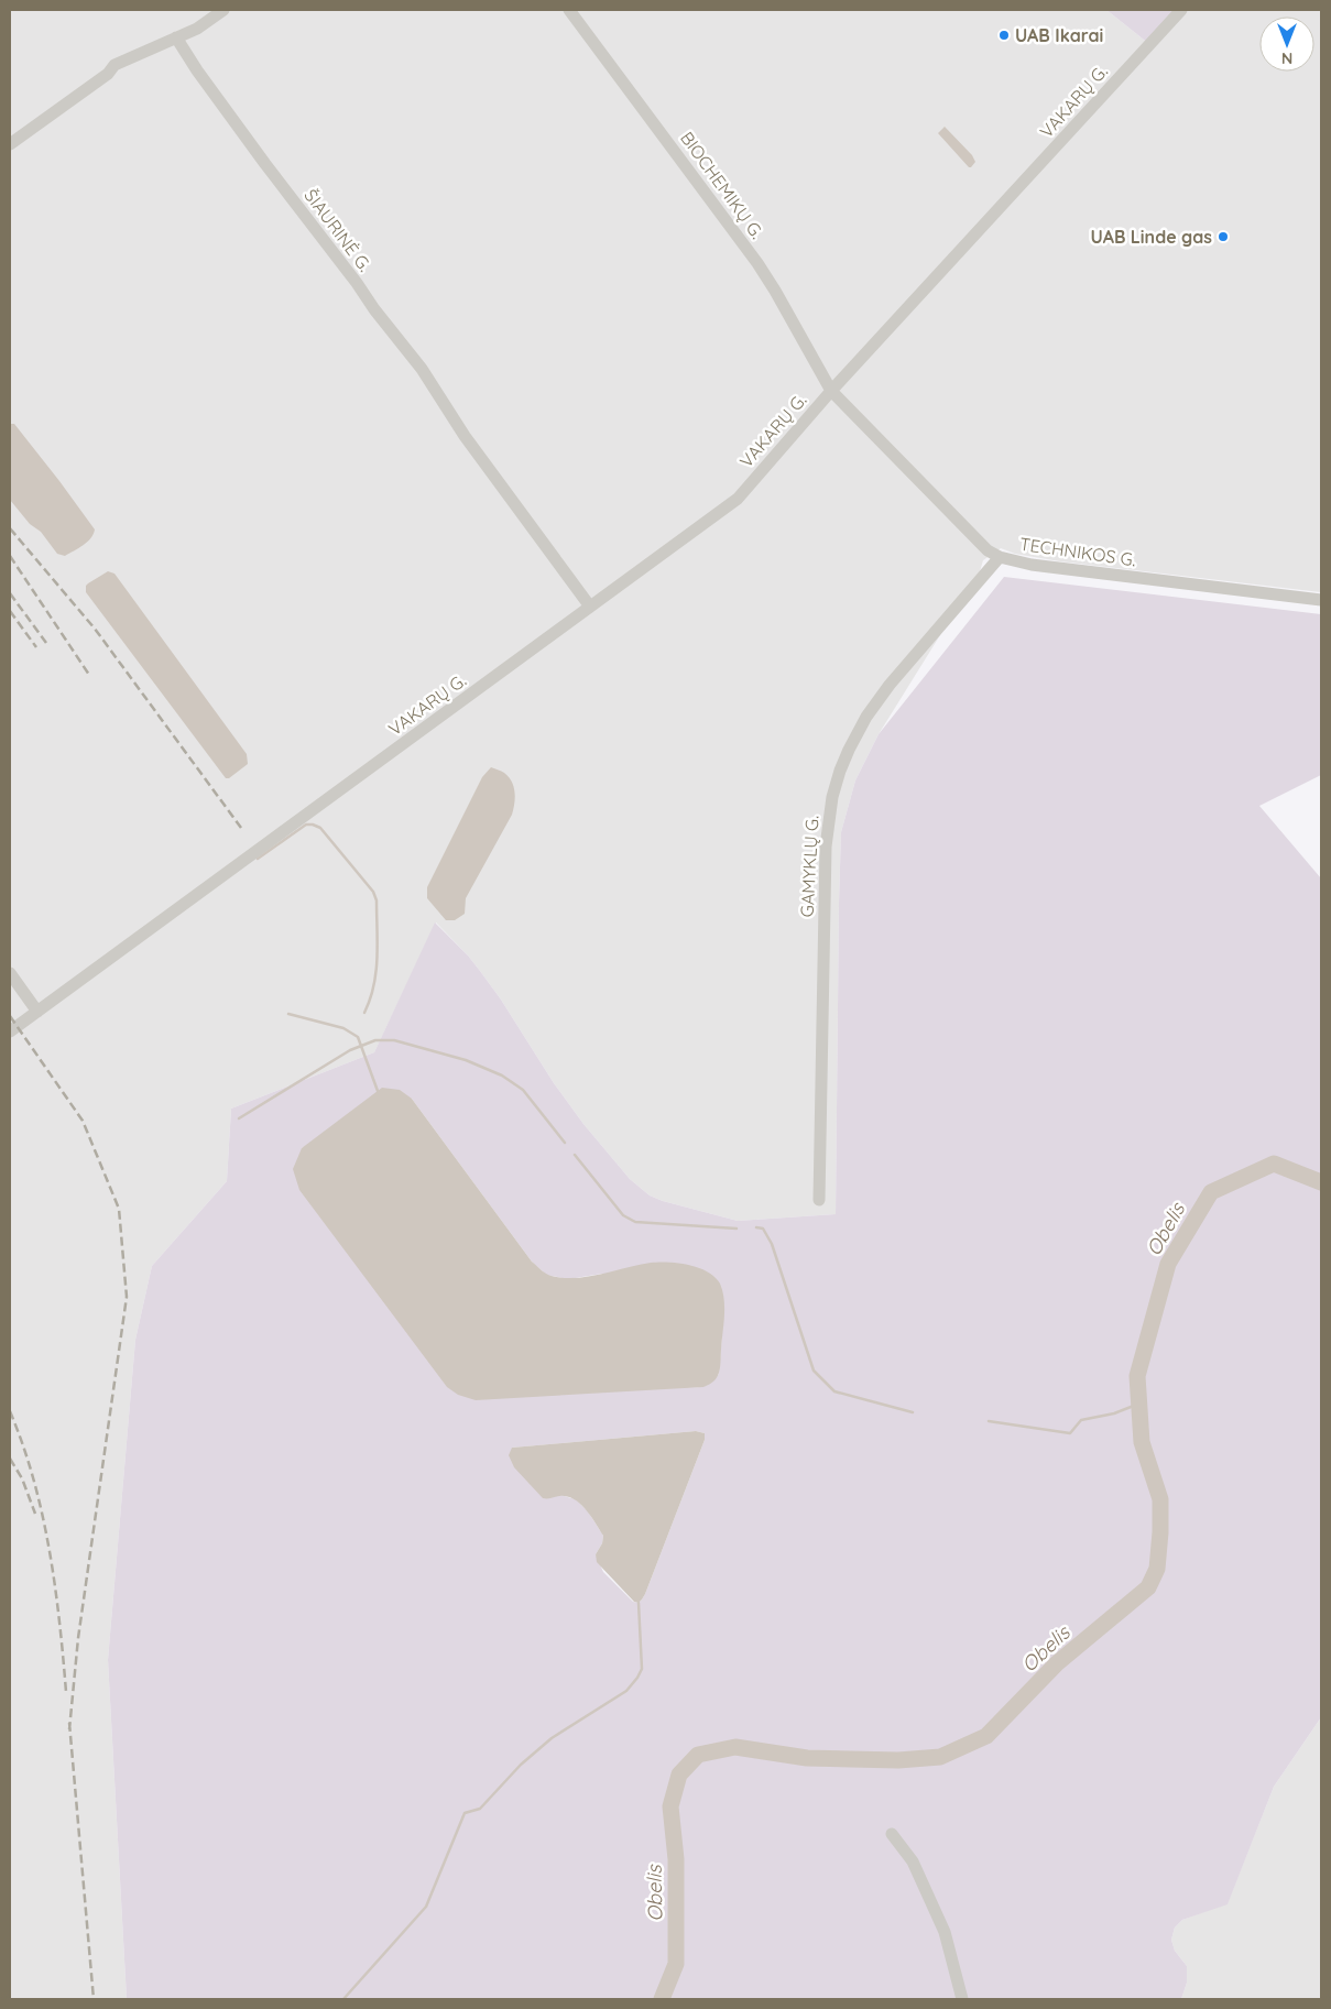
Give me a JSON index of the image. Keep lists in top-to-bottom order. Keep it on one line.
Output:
{"streets":{"street":["VAKARŲ G.","BIOCHEMIKŲ G.","ŠIAURINĖ G.","TECHNIKOS G.","GAMYKLŲ G."]},"crossings":[["VAKARŲ G.","BIOCHEMIKŲ G."],["VAKARŲ G.","ŠIAURINĖ G."],["VAKARŲ G.","TECHNIKOS G."],["BIOCHEMIKŲ G.","TECHNIKOS G."],["TECHNIKOS G.","GAMYKLŲ G."]],"water":["Obelis"],"places":["UAB Ikarai","UAB Linde gas"],"north":"bottom"}
